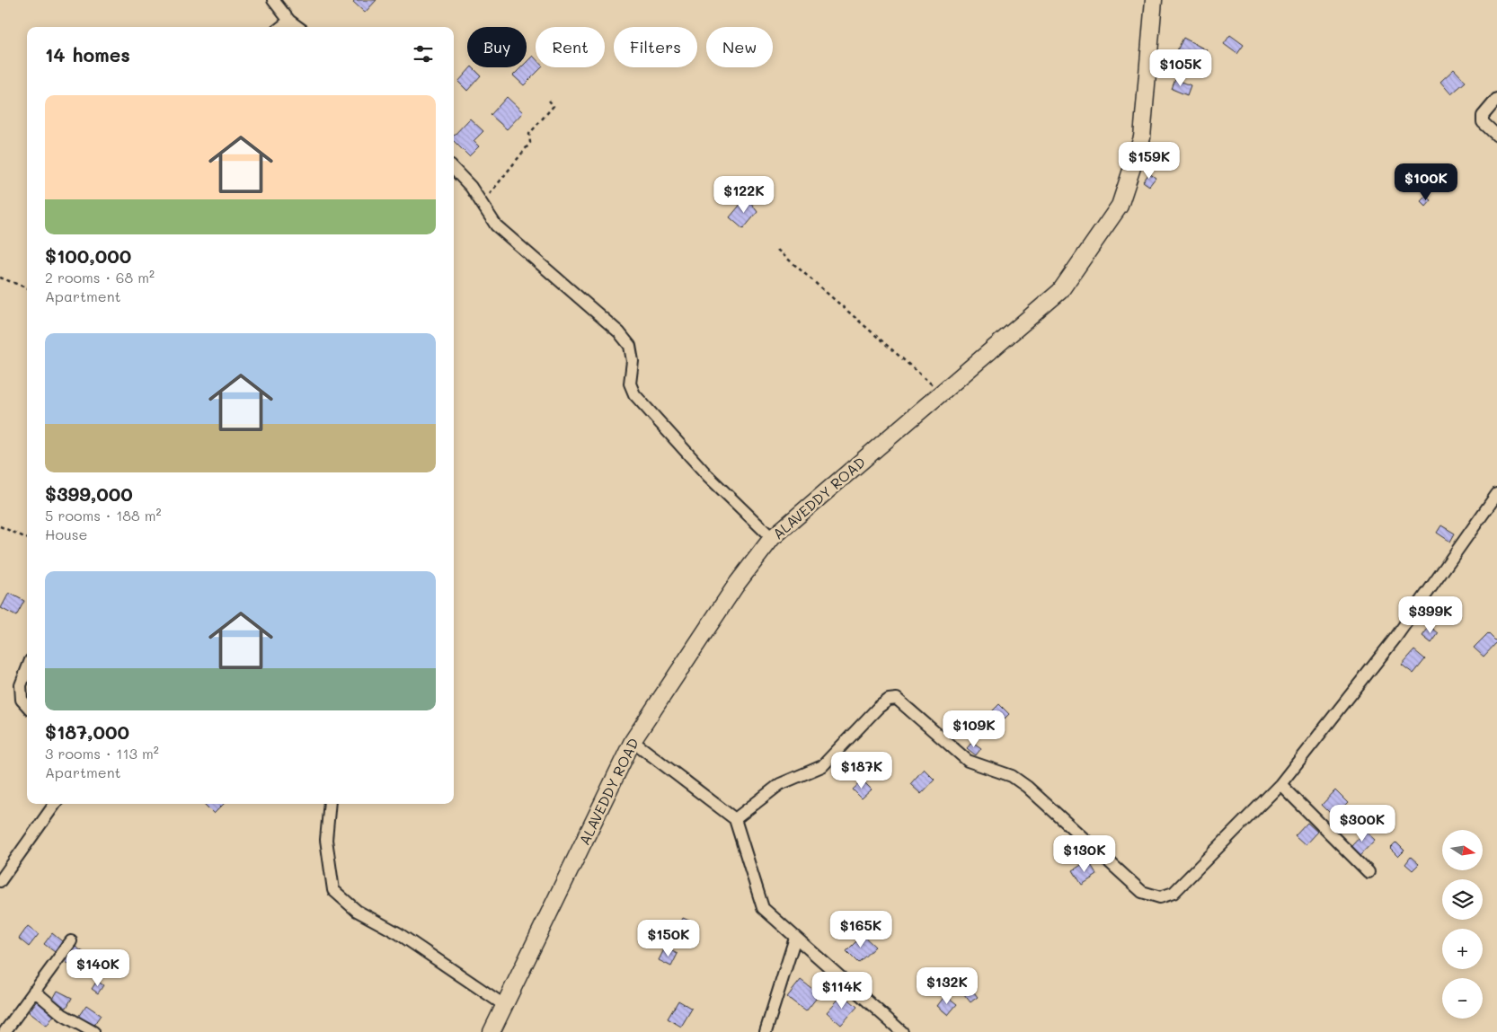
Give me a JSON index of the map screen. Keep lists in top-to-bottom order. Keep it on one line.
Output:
{"streets":{"street":["ALAVEDDY ROAD"]},"north":"right","page":{"chip":["Buy","Rent","Filters","New"],"heading":"14 homes","price":["$105K","$159K","$100K","$122K","$399K","$109K","$187K","$300K","$130K","$165K","$150K","$140K","$132K","$114K"],"list":[{"name":"$100,000","note":"2 rooms · 68 m² · Apartment"},{"name":"$399,000","note":"5 rooms · 188 m² · House"},{"name":"$187,000","note":"3 rooms · 113 m² · Apartment"}],"map_buttons":["+","−"]}}
